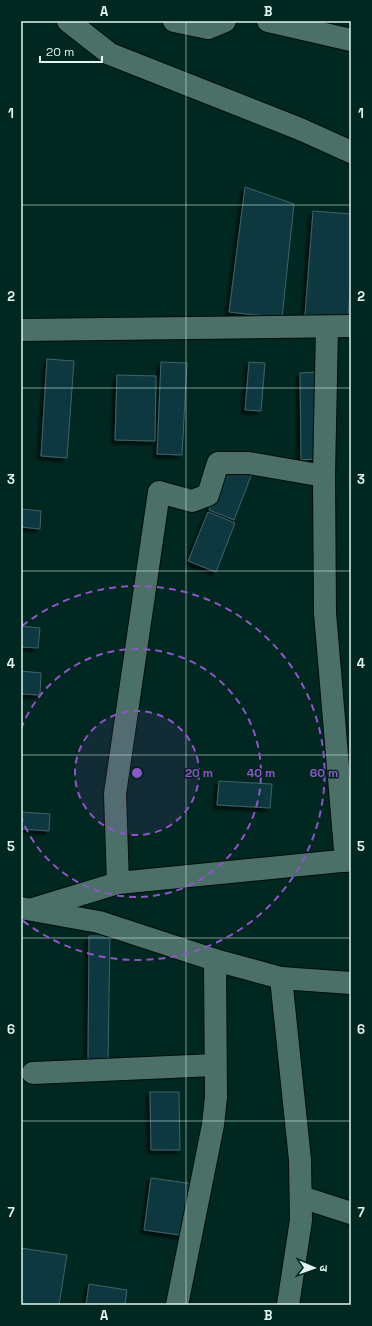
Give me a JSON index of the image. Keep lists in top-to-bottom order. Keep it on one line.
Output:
{"scale_bar":"20 m","north":"right","grid":{"columns":["A","B"],"rows":["1","2","3","4","5","6","7"]},"rings":["20 m","40 m","60 m"]}
